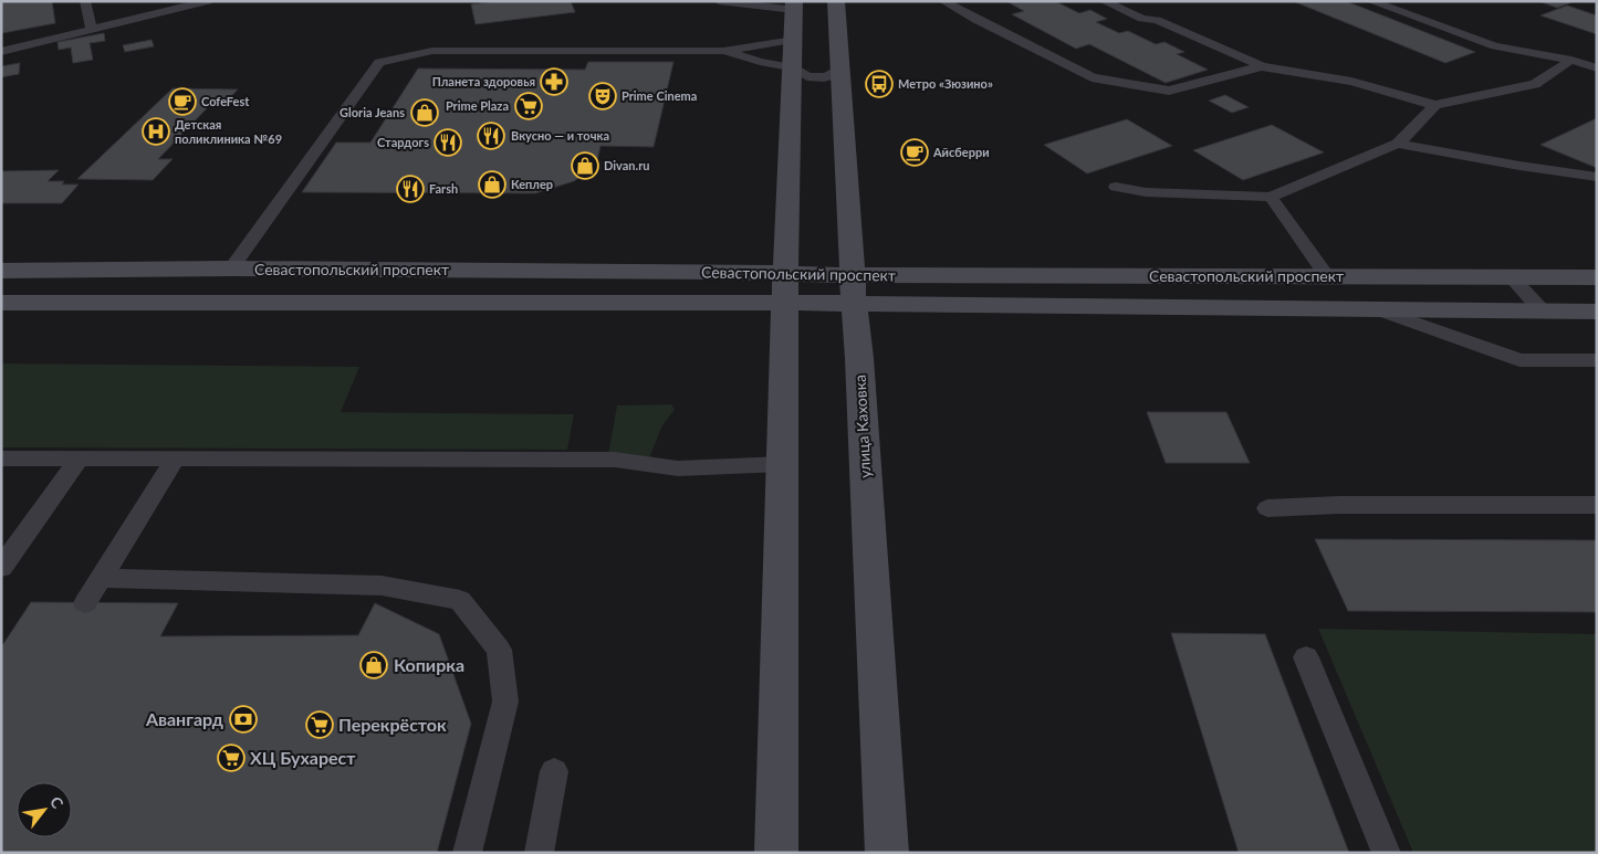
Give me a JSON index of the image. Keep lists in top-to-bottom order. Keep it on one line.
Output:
{"streets":{"main road":["Севастопольский проспект","улица Каховка"]},"crossings":[["Севастопольский проспект","улица Каховка"]],"places":{"pharmacy":["Планета здоровья"],"bus stop":["Метро «Зюзино»"],"theatre":["Prime Cinema"],"cafe":["CofeFest","Айсберри"],"supermarket":["Prime Plaza","Перекрёсток","ХЦ Бухарест"],"shop":["Gloria Jeans","Divan.ru","Кеплер","Копирка"],"hospital":["Детская поликлиника №69"],"restaurant":["Вкусно — и точка","Стардогs","Farsh"],"bank":["Авангард"]},"north":"top right"}
